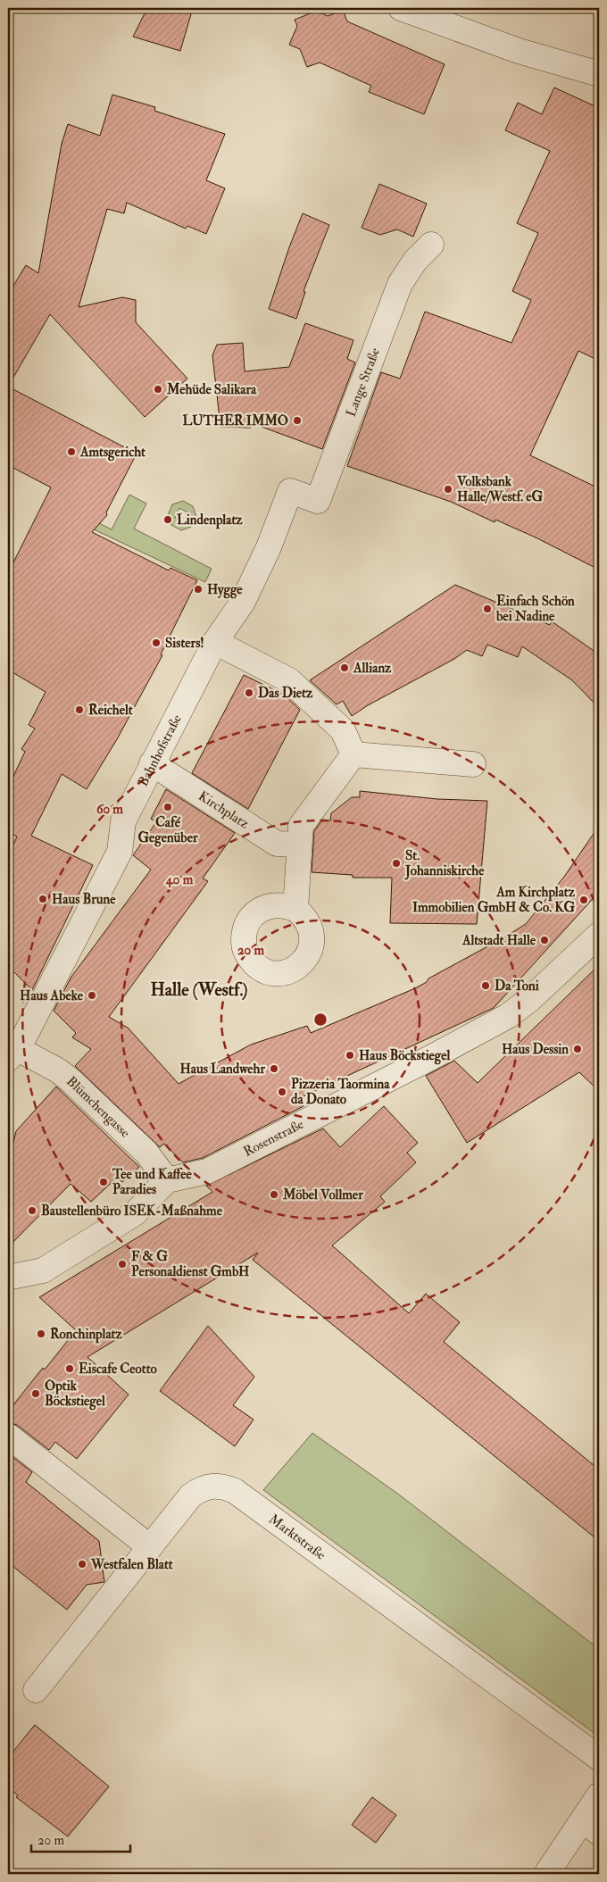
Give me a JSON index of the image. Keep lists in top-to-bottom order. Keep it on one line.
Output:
{"streets":{"street":["Lange Straße","Bahnhofstraße","Kirchplatz","Blümchengasse","Rosenstraße","Marktstraße"]},"crossings":[["Lange Straße","Bahnhofstraße"],["Bahnhofstraße","Kirchplatz"],["Bahnhofstraße","Blümchengasse"],["Blümchengasse","Rosenstraße"]],"districts":["Halle (Westf.)"],"places":["Mehüde Salikara","LUTHER IMMO","Amtsgericht","Volksbank Halle/Westf. eG","Lindenplatz","Hygge","Einfach Schön bei Nadine","Sisters!","Allianz","Das Dietz","Reichelt","Café Gegenüber","St. Johanniskirche","Haus Brune","Am Kirchplatz Immobilien GmbH & Co. KG","Altstadt Halle","Da Toni","Haus Abeke","Haus Dessin","Haus Böckstiegel","Haus Landwehr","Pizzeria Taormina da Donato","Tee und Kaffee Paradies","Möbel Vollmer","Baustellenbüro ISEK-Maßnahme","F & G Personaldienst GmbH","Ronchinplatz","Eiscafe Ceotto","Optik Böckstiegel","Westfalen Blatt"],"scale_bar":"20 m","rings":["60 m","40 m","20 m"]}
